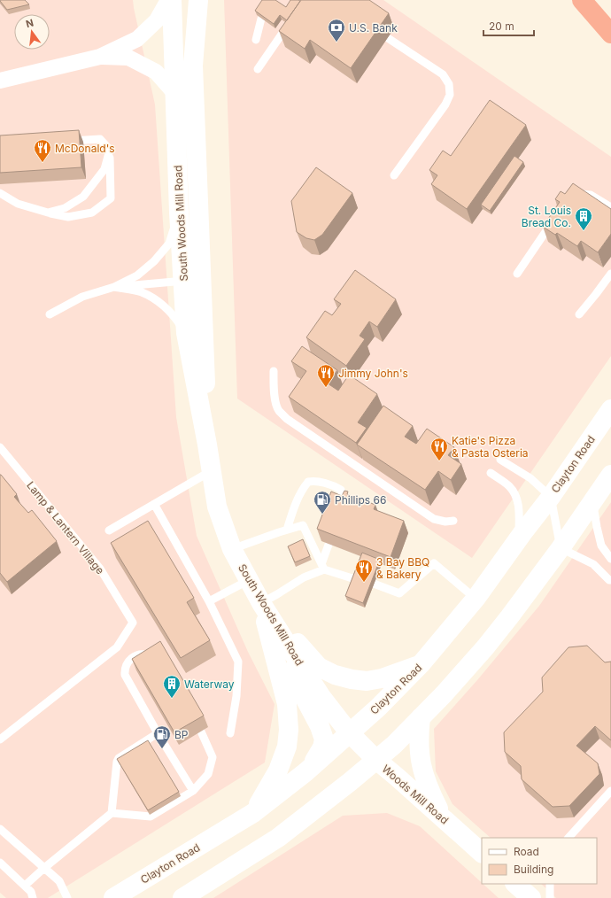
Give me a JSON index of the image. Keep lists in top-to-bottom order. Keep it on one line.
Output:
{"streets":{"main road":["South Woods Mill Road","Clayton Road","Woods Mill Road"],"lane":["Lamp & Lantern Village"]},"crossings":[["South Woods Mill Road","Clayton Road"],["South Woods Mill Road","Woods Mill Road"],["Clayton Road","Woods Mill Road"]],"places":{"bank":["U.S. Bank"],"restaurant":["McDonald's","Jimmy John's","Katie's Pizza & Pasta Osteria","3 Bay BBQ & Bakery"],"building":["St. Louis Bread Co.","Waterway"],"fuel station":["Phillips 66","BP"]},"legend":["Road","Building"],"scale_bar":"20 m","north":"top"}
